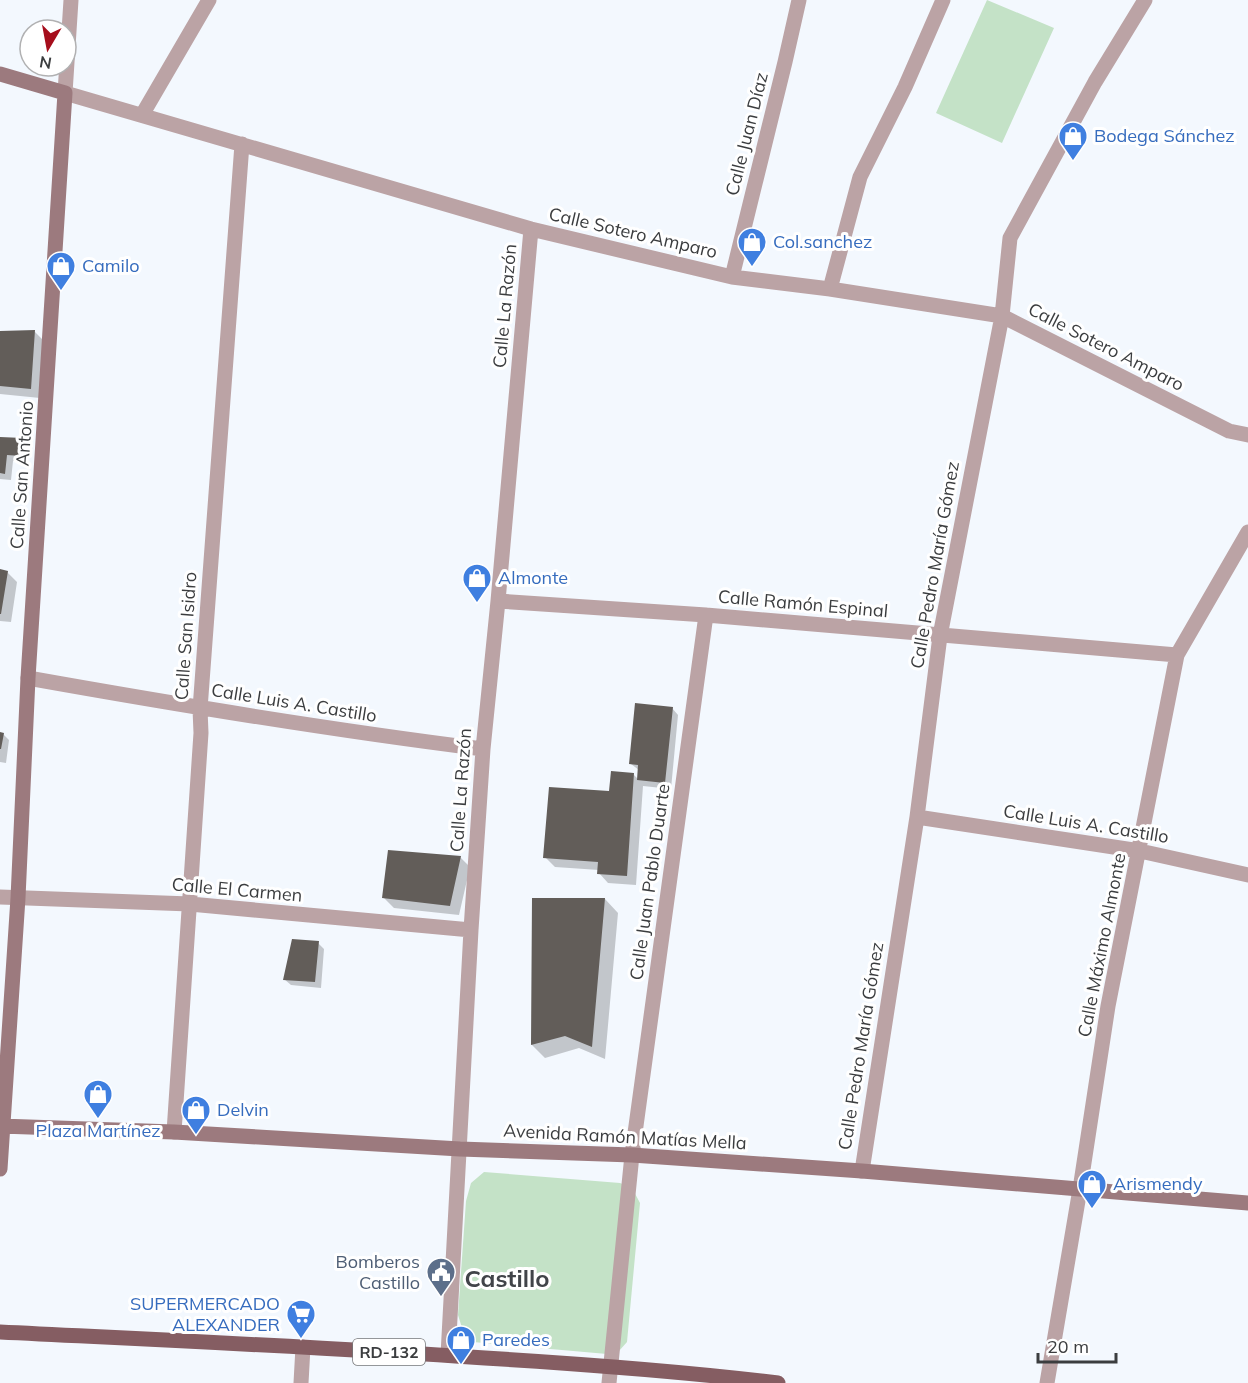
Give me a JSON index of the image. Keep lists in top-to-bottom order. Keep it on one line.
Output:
{"streets":{"main road":["RD-132"],"street":["Calle Juan Díaz","Calle Sotero Amparo","Calle La Razón","Calle San Antonio","Calle Pedro María Gómez","Calle Ramón Espinal","Calle San Isidro","Calle Luis A. Castillo","Calle Juan Pablo Duarte","Calle El Carmen","Calle Máximo Almonte","Avenida Ramón Matías Mella"]},"crossings":[["Calle Juan Díaz","Calle Sotero Amparo"],["Calle Sotero Amparo","Calle La Razón"],["Calle Sotero Amparo","Calle San Antonio"],["Calle Sotero Amparo","Calle Pedro María Gómez"],["Calle Sotero Amparo","Calle San Isidro"],["Calle La Razón","Calle Ramón Espinal"],["Calle La Razón","Calle Luis A. Castillo"],["Calle La Razón","Calle El Carmen"],["Calle La Razón","Avenida Ramón Matías Mella"],["Calle La Razón","RD-132"],["Calle San Antonio","Calle Luis A. Castillo"],["Calle San Antonio","Calle El Carmen"],["Calle San Antonio","Avenida Ramón Matías Mella"],["Calle Pedro María Gómez","Calle Ramón Espinal"],["Calle Pedro María Gómez","Calle Luis A. Castillo"],["Calle Pedro María Gómez","Avenida Ramón Matías Mella"],["Calle Ramón Espinal","Calle Juan Pablo Duarte"],["Calle Ramón Espinal","Calle Máximo Almonte"],["Calle San Isidro","Calle Luis A. Castillo"],["Calle San Isidro","Calle El Carmen"],["Calle San Isidro","Avenida Ramón Matías Mella"],["Calle Luis A. Castillo","Calle Máximo Almonte"],["Calle Juan Pablo Duarte","Avenida Ramón Matías Mella"],["Calle Juan Pablo Duarte","RD-132"],["Calle Máximo Almonte","Avenida Ramón Matías Mella"]],"districts":["Castillo"],"places":{"shop":["Bodega Sánchez","Col.sanchez","Camilo","Almonte","Plaza Martínez","Delvin","Arismendy","Paredes"],"public building":["Bomberos Castillo"],"supermarket":["SUPERMERCADO ALEXANDER"]},"scale_bar":"20 m","north":"bottom"}
